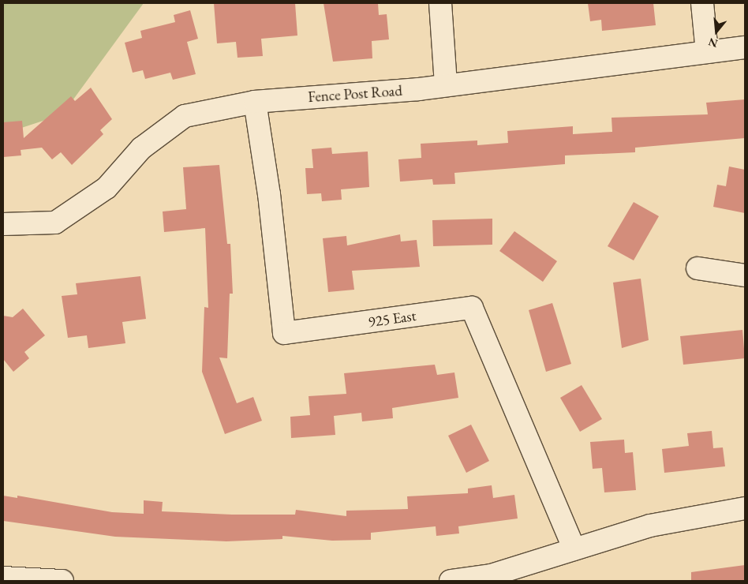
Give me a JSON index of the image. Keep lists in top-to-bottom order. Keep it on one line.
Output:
{"streets":{"street":["Fence Post Road","925 East"]},"crossings":[["Fence Post Road","925 East"]],"north":"bottom"}
